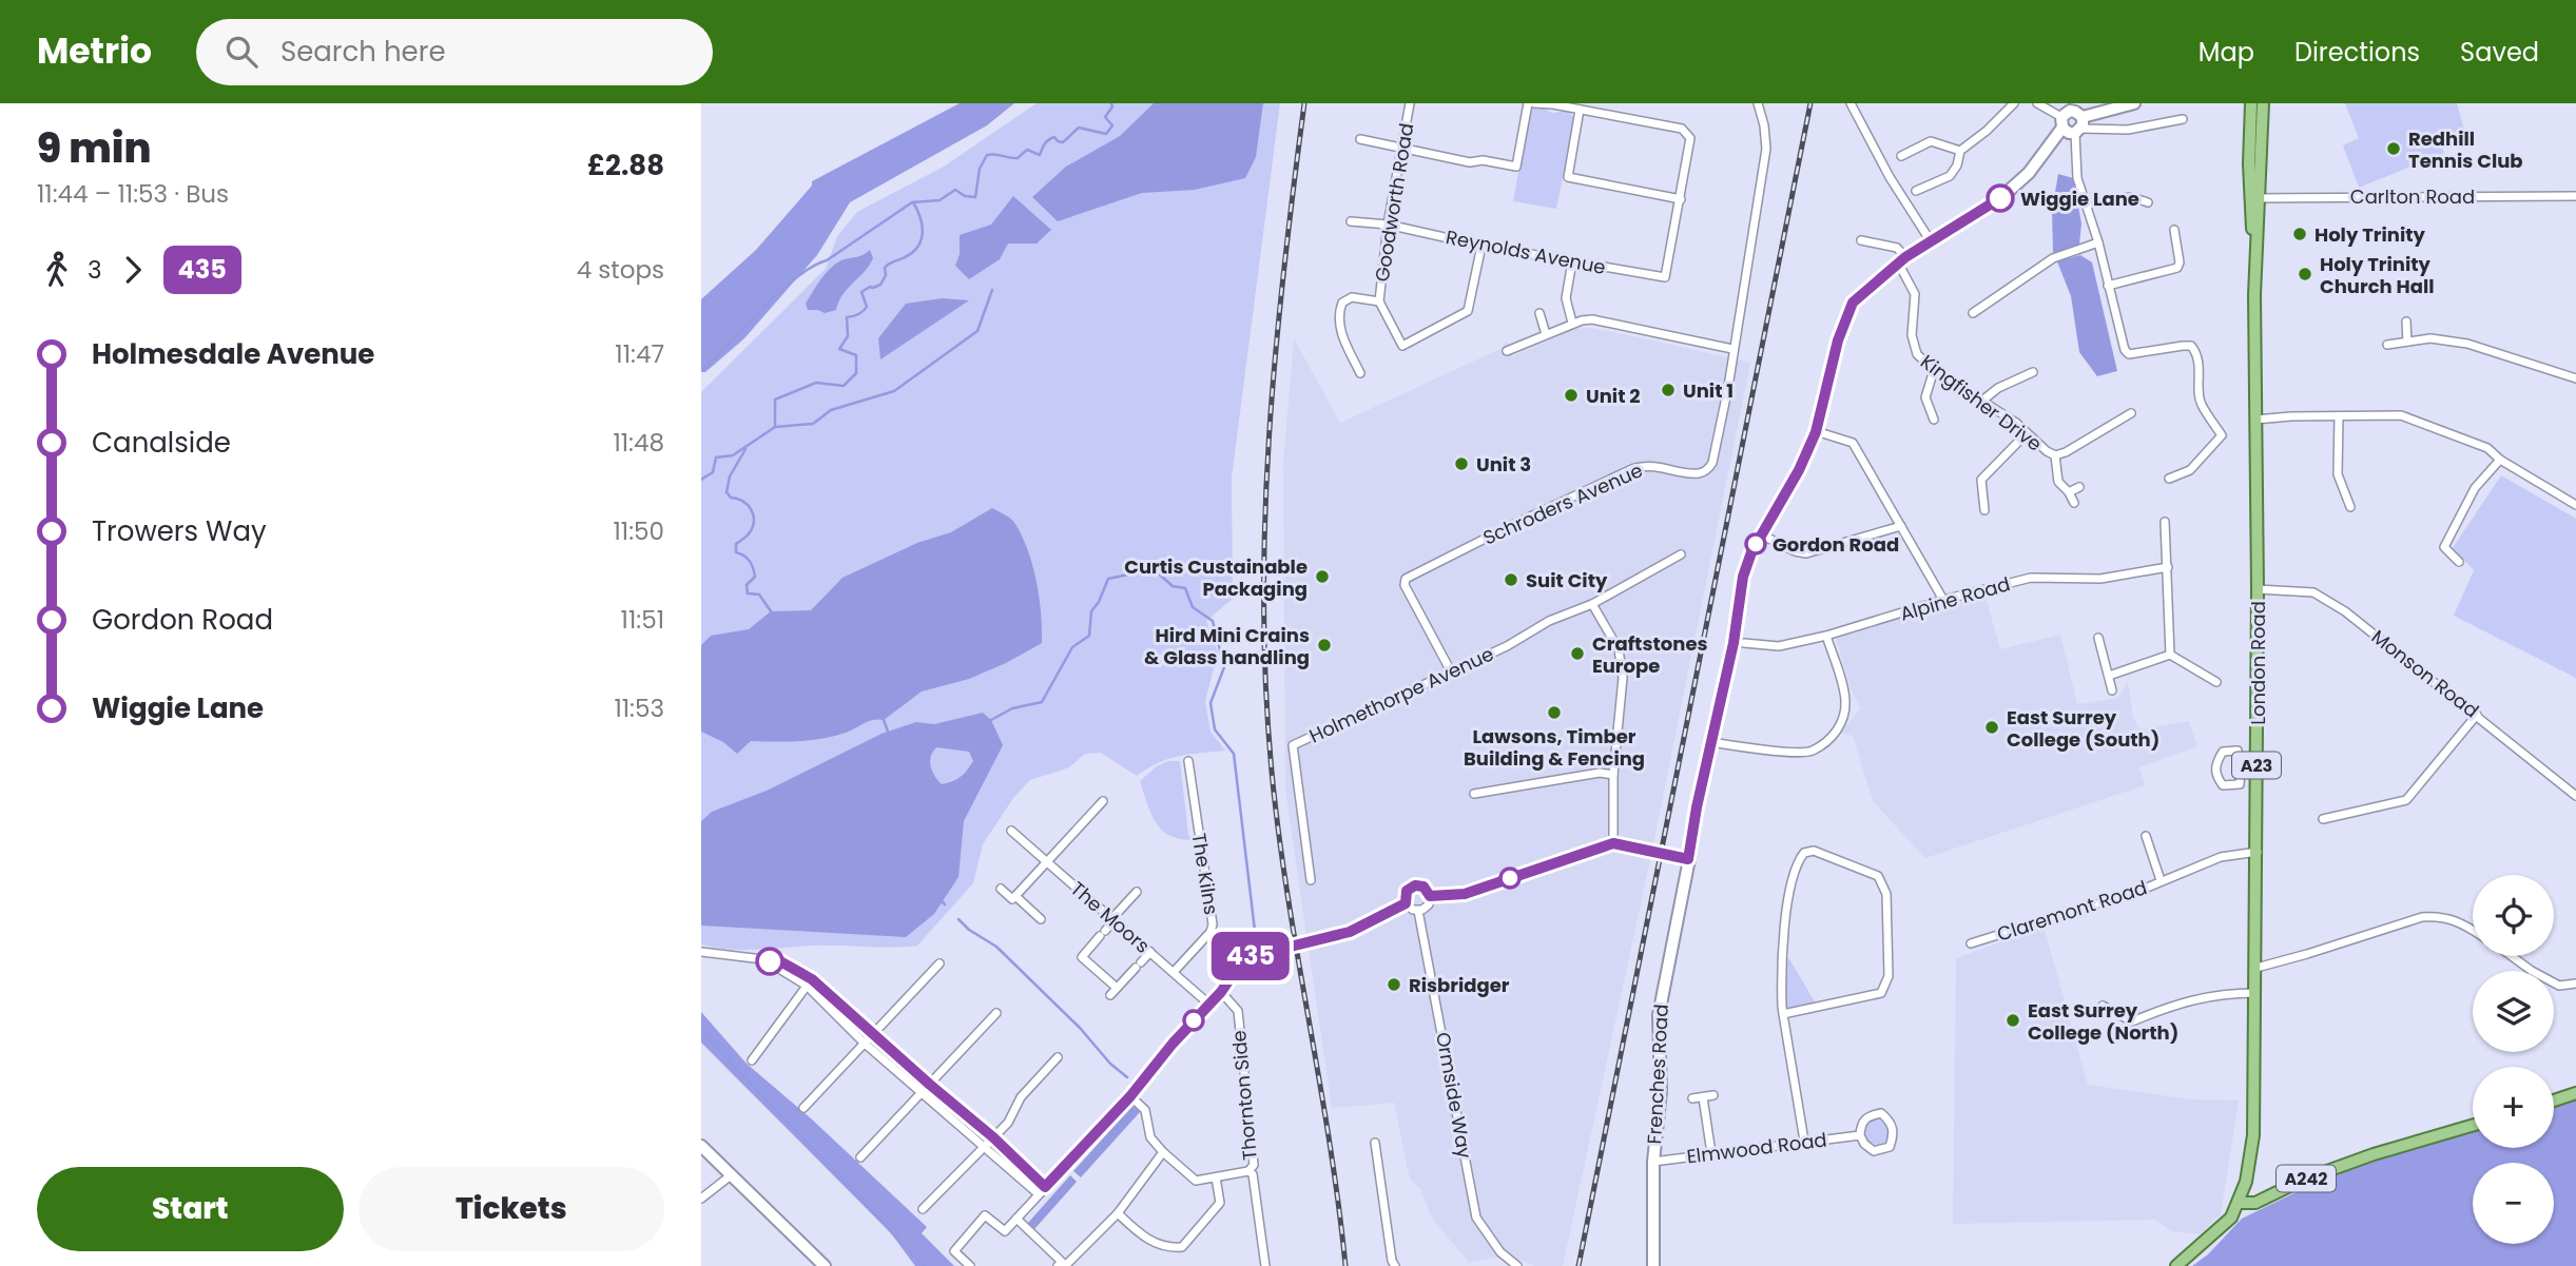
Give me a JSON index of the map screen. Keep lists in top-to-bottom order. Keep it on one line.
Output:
{"streets":{"main road":["London Road","A23","A242"],"street":["Carlton Road","Goodworth Road","Reynolds Avenue","Kingfisher Drive","Schroders Avenue","Alpine Road","Monson Road","Holmethorpe Avenue","The Kilns","Claremont Road","The Moors","Frenches Road","Thornton Side","Ormside Way","Elmwood Road"]},"crossings":[["Carlton Road","London Road"],["Goodworth Road","Reynolds Avenue"],["Kingfisher Drive","Frenches Road"],["Schroders Avenue","Holmethorpe Avenue"],["London Road","Monson Road"],["London Road","A23"],["London Road","Claremont Road"],["London Road","A242"],["A23","A242"],["The Kilns","The Moors"],["Frenches Road","Elmwood Road"]],"places":["Redhill Tennis Club","Wiggie Lane","Holy Trinity","Holy Trinity Church Hall","Unit 1","Unit 2","Unit 3","Gordon Road","Curtis Custainable Packaging","Suit City","Hird Mini Crains & Glass handling","Craftstones Europe","Lawsons, Timber Building & Fencing","East Surrey College (South)","Risbridger","East Surrey College (North)"],"lines":["bus line 435"],"page":{"header":"Metrio","search":"Search here","nav":["Map","Directions","Saved"],"heading":["9 min","11:44 – 11:53 · Bus","£2.88"],"on_map":"435","legs":["3","435","4 stops"],"list":[{"name":"Holmesdale Avenue","value":"11:47"},{"name":"Canalside","value":"11:48"},{"name":"Trowers Way","value":"11:50"},{"name":"Gordon Road","value":"11:51"},{"name":"Wiggie Lane","value":"11:53"}],"map_buttons":["+","−"],"buttons":["Start","Tickets"]}}
